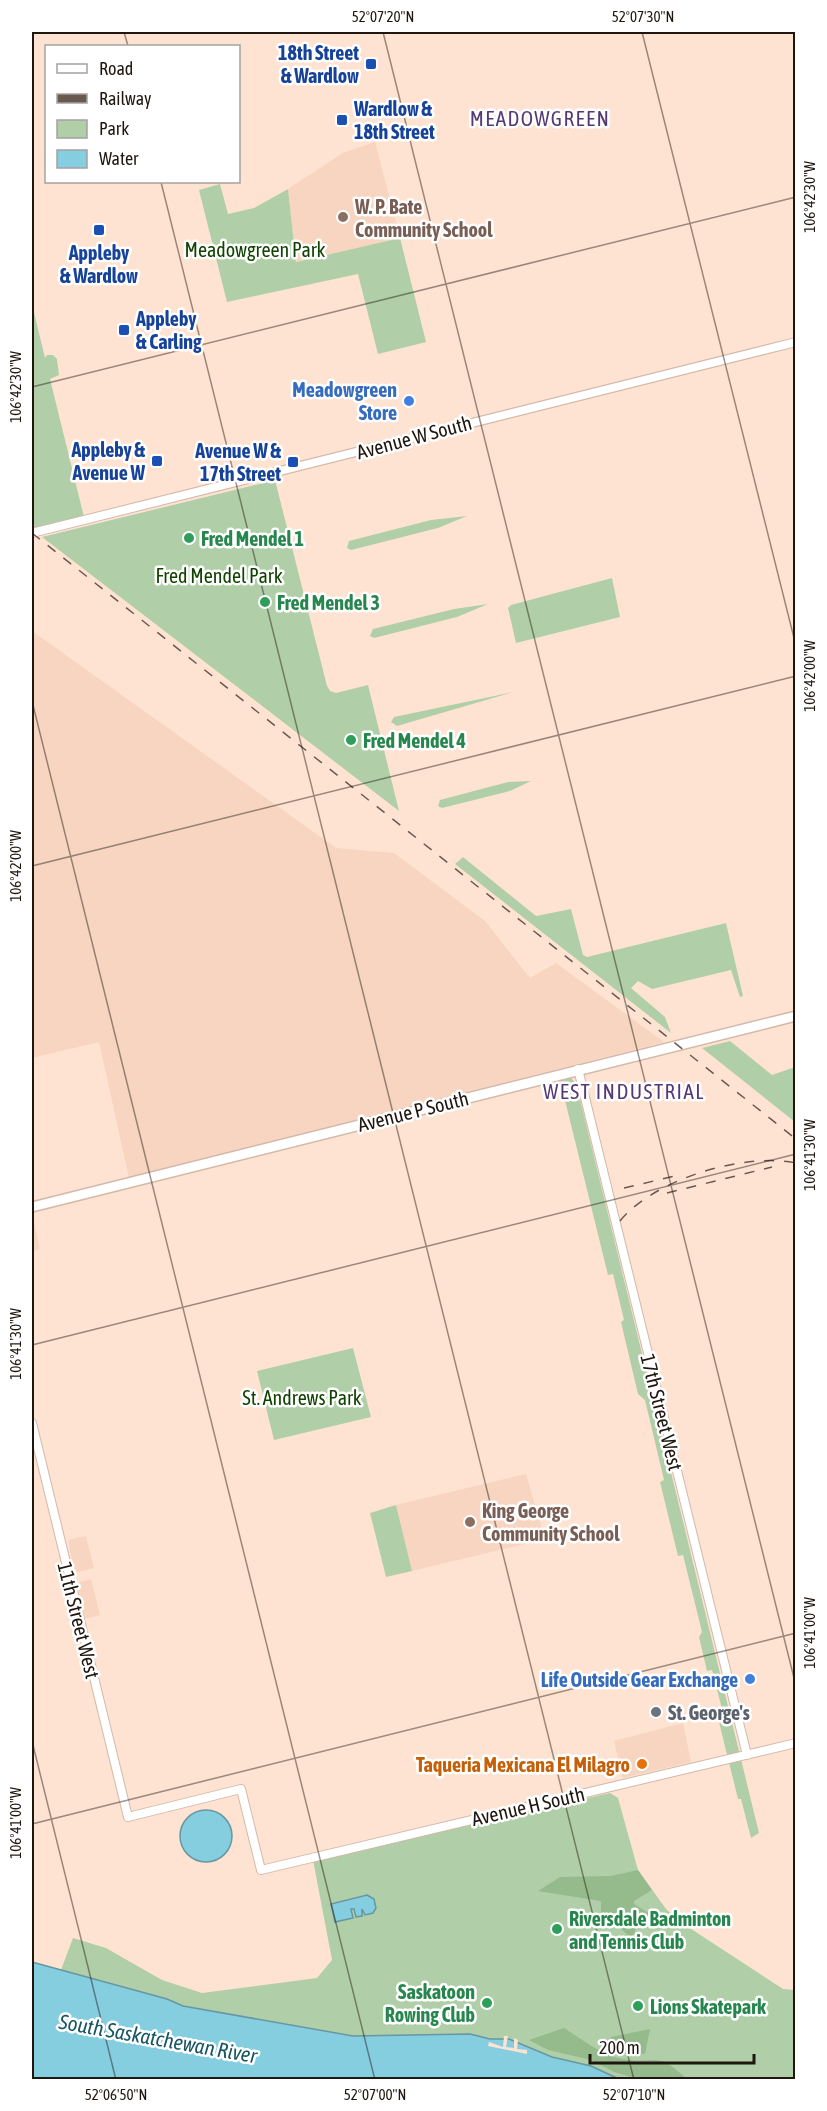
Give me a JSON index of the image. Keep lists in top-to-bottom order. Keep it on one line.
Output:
{"streets":{"main road":["Avenue P South"],"street":["Avenue W South","17th Street West","11th Street West","Avenue H South"]},"crossings":[["Avenue P South","17th Street West"],["17th Street West","Avenue H South"],["11th Street West","Avenue H South"]],"districts":["MEADOWGREEN","WEST INDUSTRIAL"],"water":["South Saskatchewan River"],"parks":["Meadowgreen Park","Fred Mendel Park","St. Andrews Park"],"places":{"transit":["18th Street & Wardlow","Wardlow & 18th Street","Appleby & Wardlow","Appleby & Carling","Appleby & Avenue W","Avenue W & 17th Street"],"other":["W. P. Bate Community School","Meadowgreen Store","Fred Mendel 1","Fred Mendel 3","Fred Mendel 4","King George Community School","Life Outside Gear Exchange","St. George's","Taqueria Mexicana El Milagro","Riversdale Badminton and Tennis Club","Saskatoon Rowing Club","Lions Skatepark"]},"legend":["Road","Railway","Park","Water"],"scale_bar":"200 m","coordinates":["52°07'20\"N","52°07'30\"N","106°42'30\"W","106°42'00\"W","106°41'30\"W","106°41'00\"W","52°06'50\"N","52°07'00\"N","52°07'10\"N"]}
